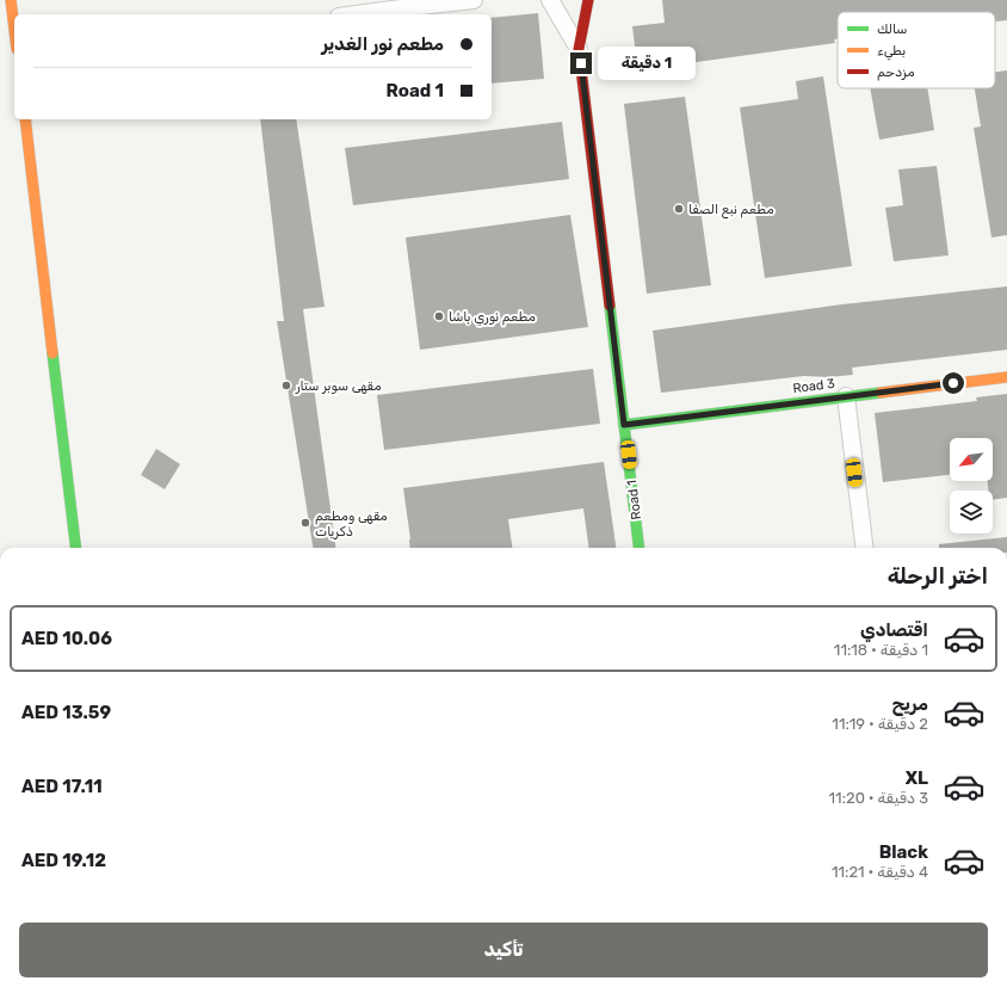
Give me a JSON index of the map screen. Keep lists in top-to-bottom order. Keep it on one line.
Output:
{"streets":{"street":["Road 3","Road 1"]},"crossings":[["Road 3","Road 1"]],"places":["مطعم نبع الصفا","مطعم نوري باشا","مقهى سوبر ستار","مقهى ومطعم ذكريات"],"legend":["سالك","بطيء","مزدحم"],"north":"bottom left","page":{"banner":["مطعم نور الغدير","Road 1"],"bubble":"1 دقيقة","heading":"اختر الرحلة","list":[{"name":"اقتصادي","note":"1 دقيقة · 11:18","value":"AED 10.06"},{"name":"مريح","note":"2 دقيقة · 11:19","value":"AED 13.59"},{"name":"XL","note":"3 دقيقة · 11:20","value":"AED 17.11"},{"name":"Black","note":"4 دقيقة · 11:21","value":"AED 19.12"}],"buttons":"تأكيد"}}
